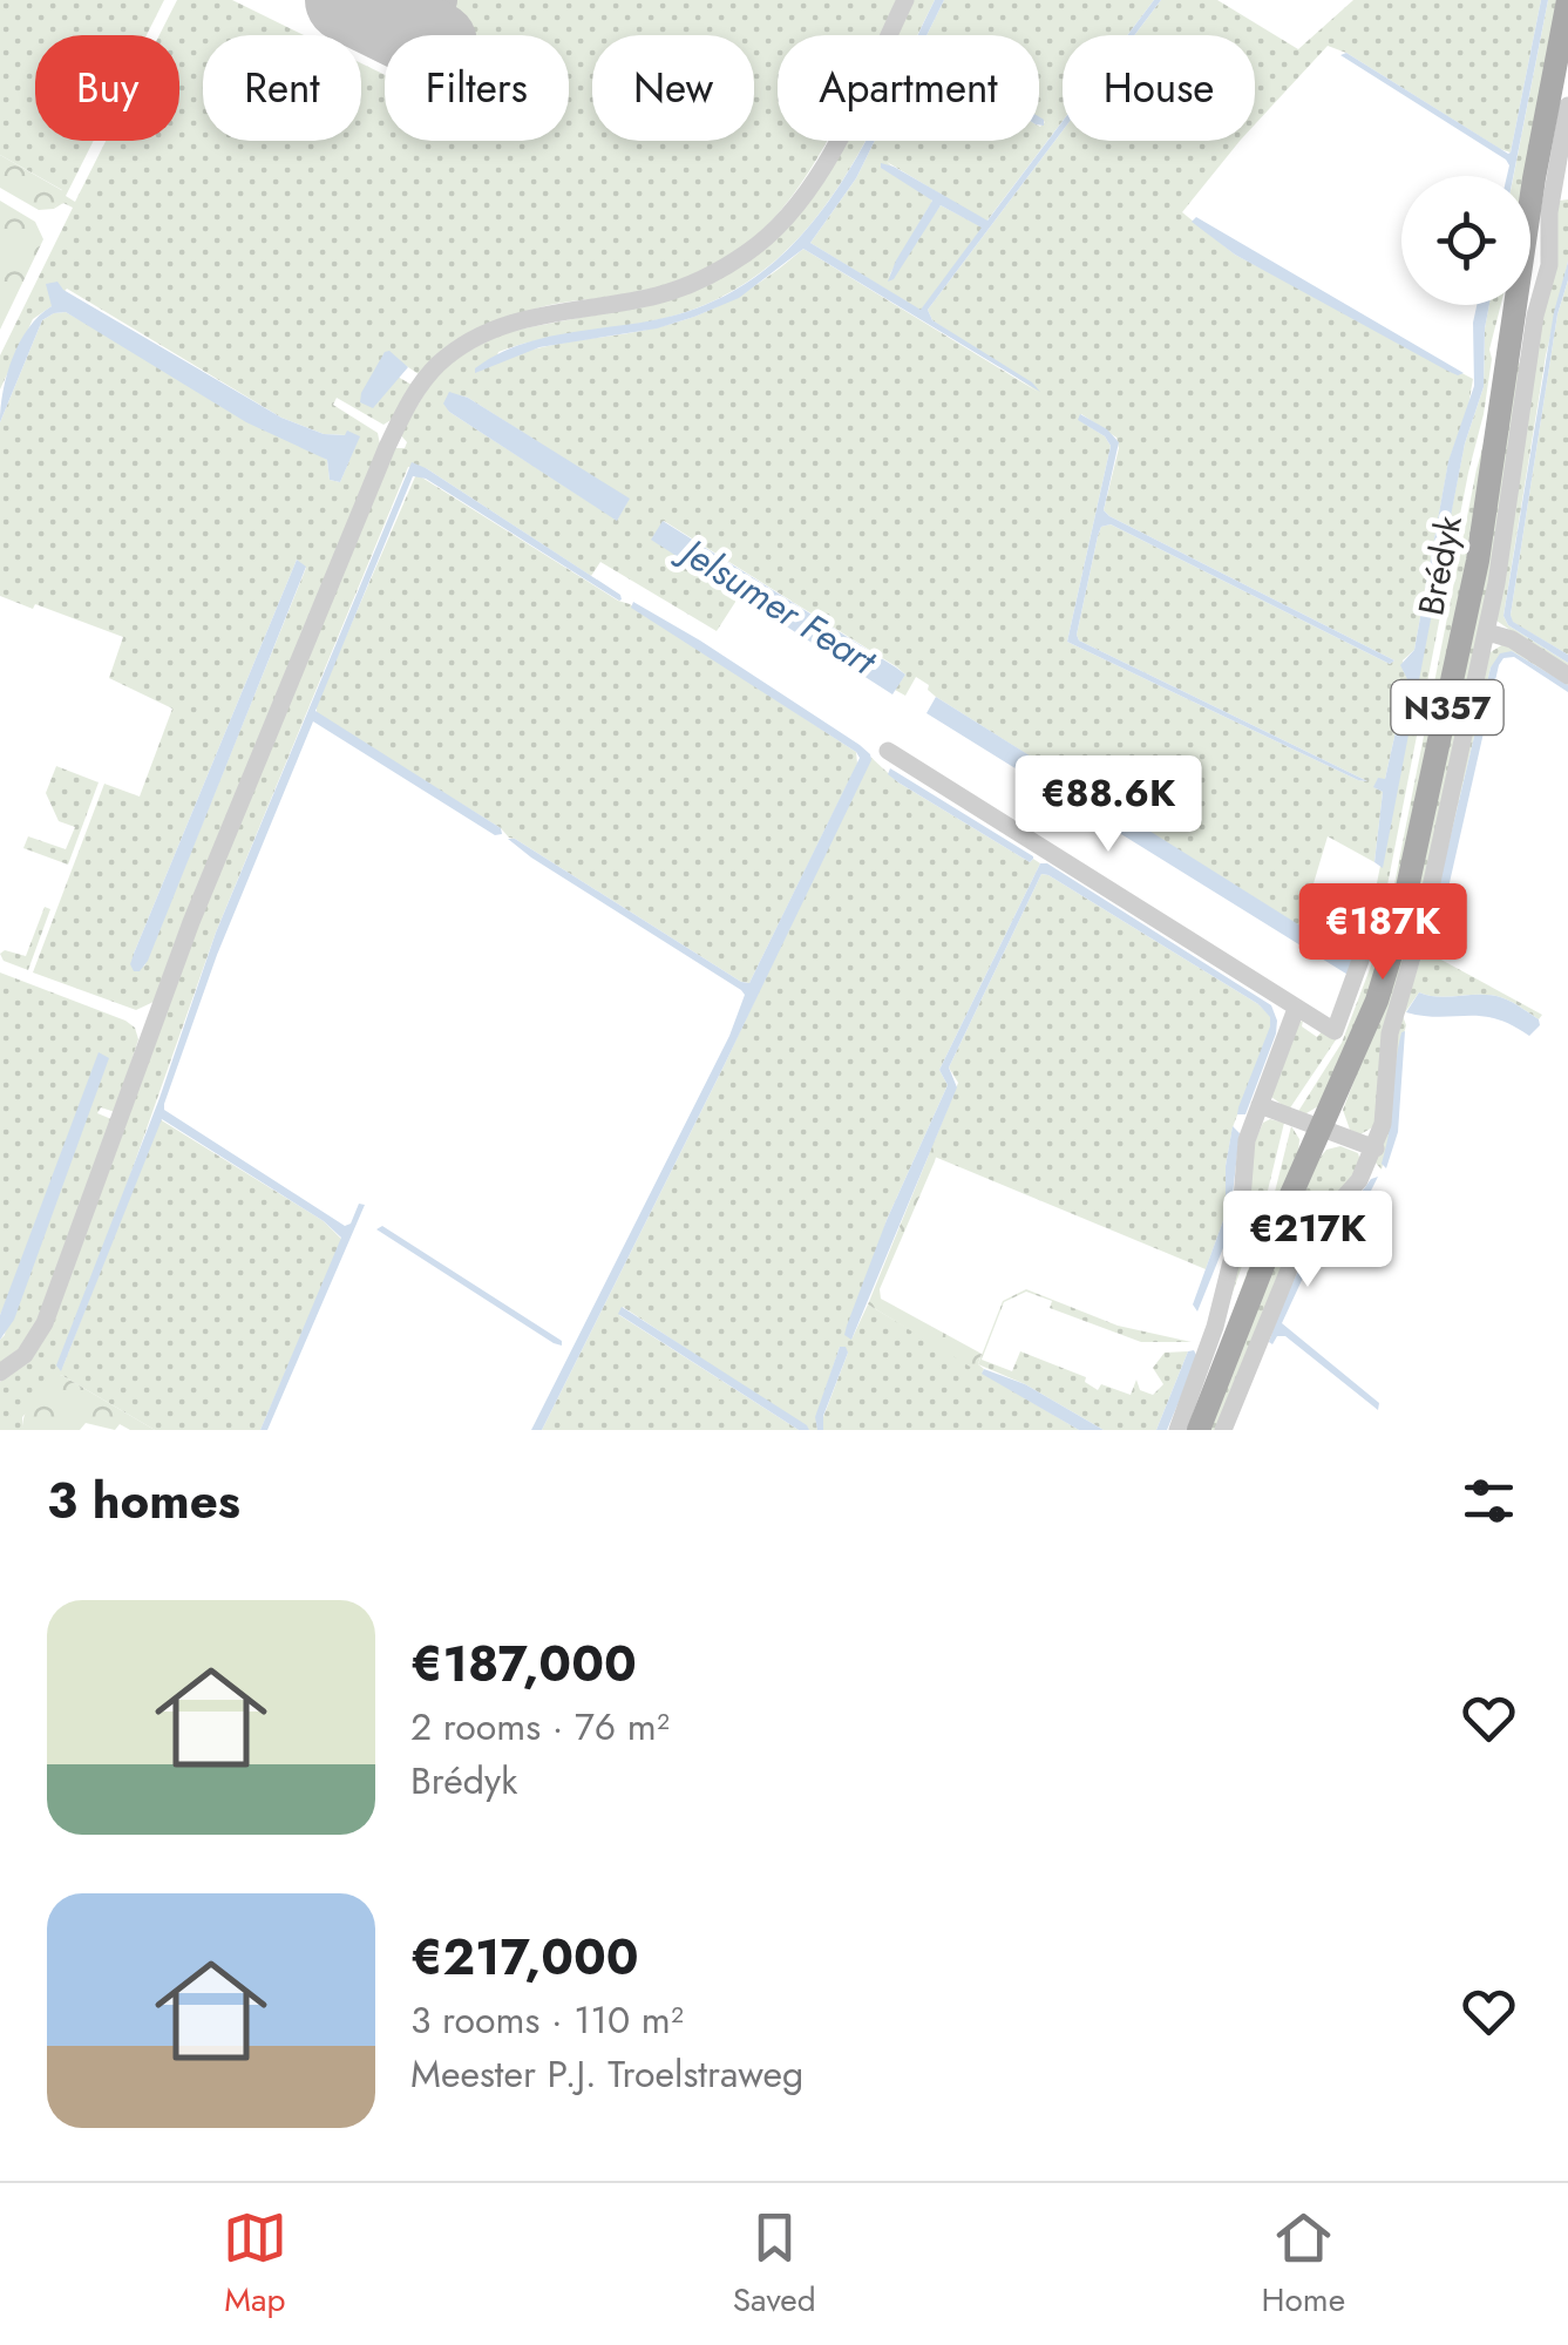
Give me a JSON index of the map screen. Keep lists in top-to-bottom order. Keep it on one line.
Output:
{"streets":{"main road":["Brédyk","N357"]},"crossings":[["Brédyk","N357"]],"water":["Jelsumer Feart"],"page":{"chip":["Buy","Rent","Filters","New","Apartment","House"],"price":["€88.6K","€187K","€217K"],"heading":"3 homes","list":[{"name":"€187,000","note":"2 rooms · 76 m² · Brédyk"},{"name":"€217,000","note":"3 rooms · 110 m² · Meester P.J. Troelstraweg"}],"tabs":["Map","Saved","Home"]}}
